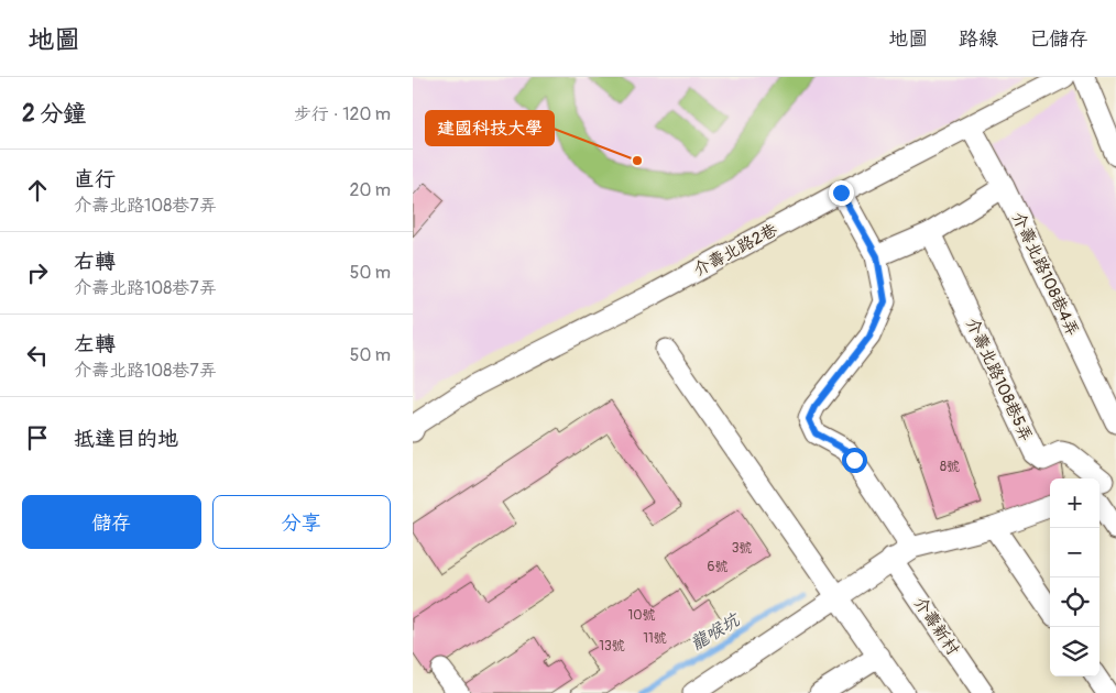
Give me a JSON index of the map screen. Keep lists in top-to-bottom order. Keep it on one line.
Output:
{"streets":{"street":["介壽北路2巷","介壽北路108巷4弄","介壽北路108巷5弄","介壽新村"]},"crossings":[["介壽北路2巷","介壽北路108巷4弄"]],"water":["龍喉坑"],"places":["建國科技大學"],"house_numbers":["8號","3號","6號","10號","11號","13號"],"page":{"header":"地圖","nav":["地圖","路線","已儲存"],"heading":["2 分鐘","步行 · 120 m"],"list":[["直行","介壽北路108巷7弄","20 m"],["右轉","介壽北路108巷7弄","50 m"],["左轉","介壽北路108巷7弄","50 m"],"抵達目的地"],"buttons":["儲存","分享"],"map_buttons":["+","−"]}}
